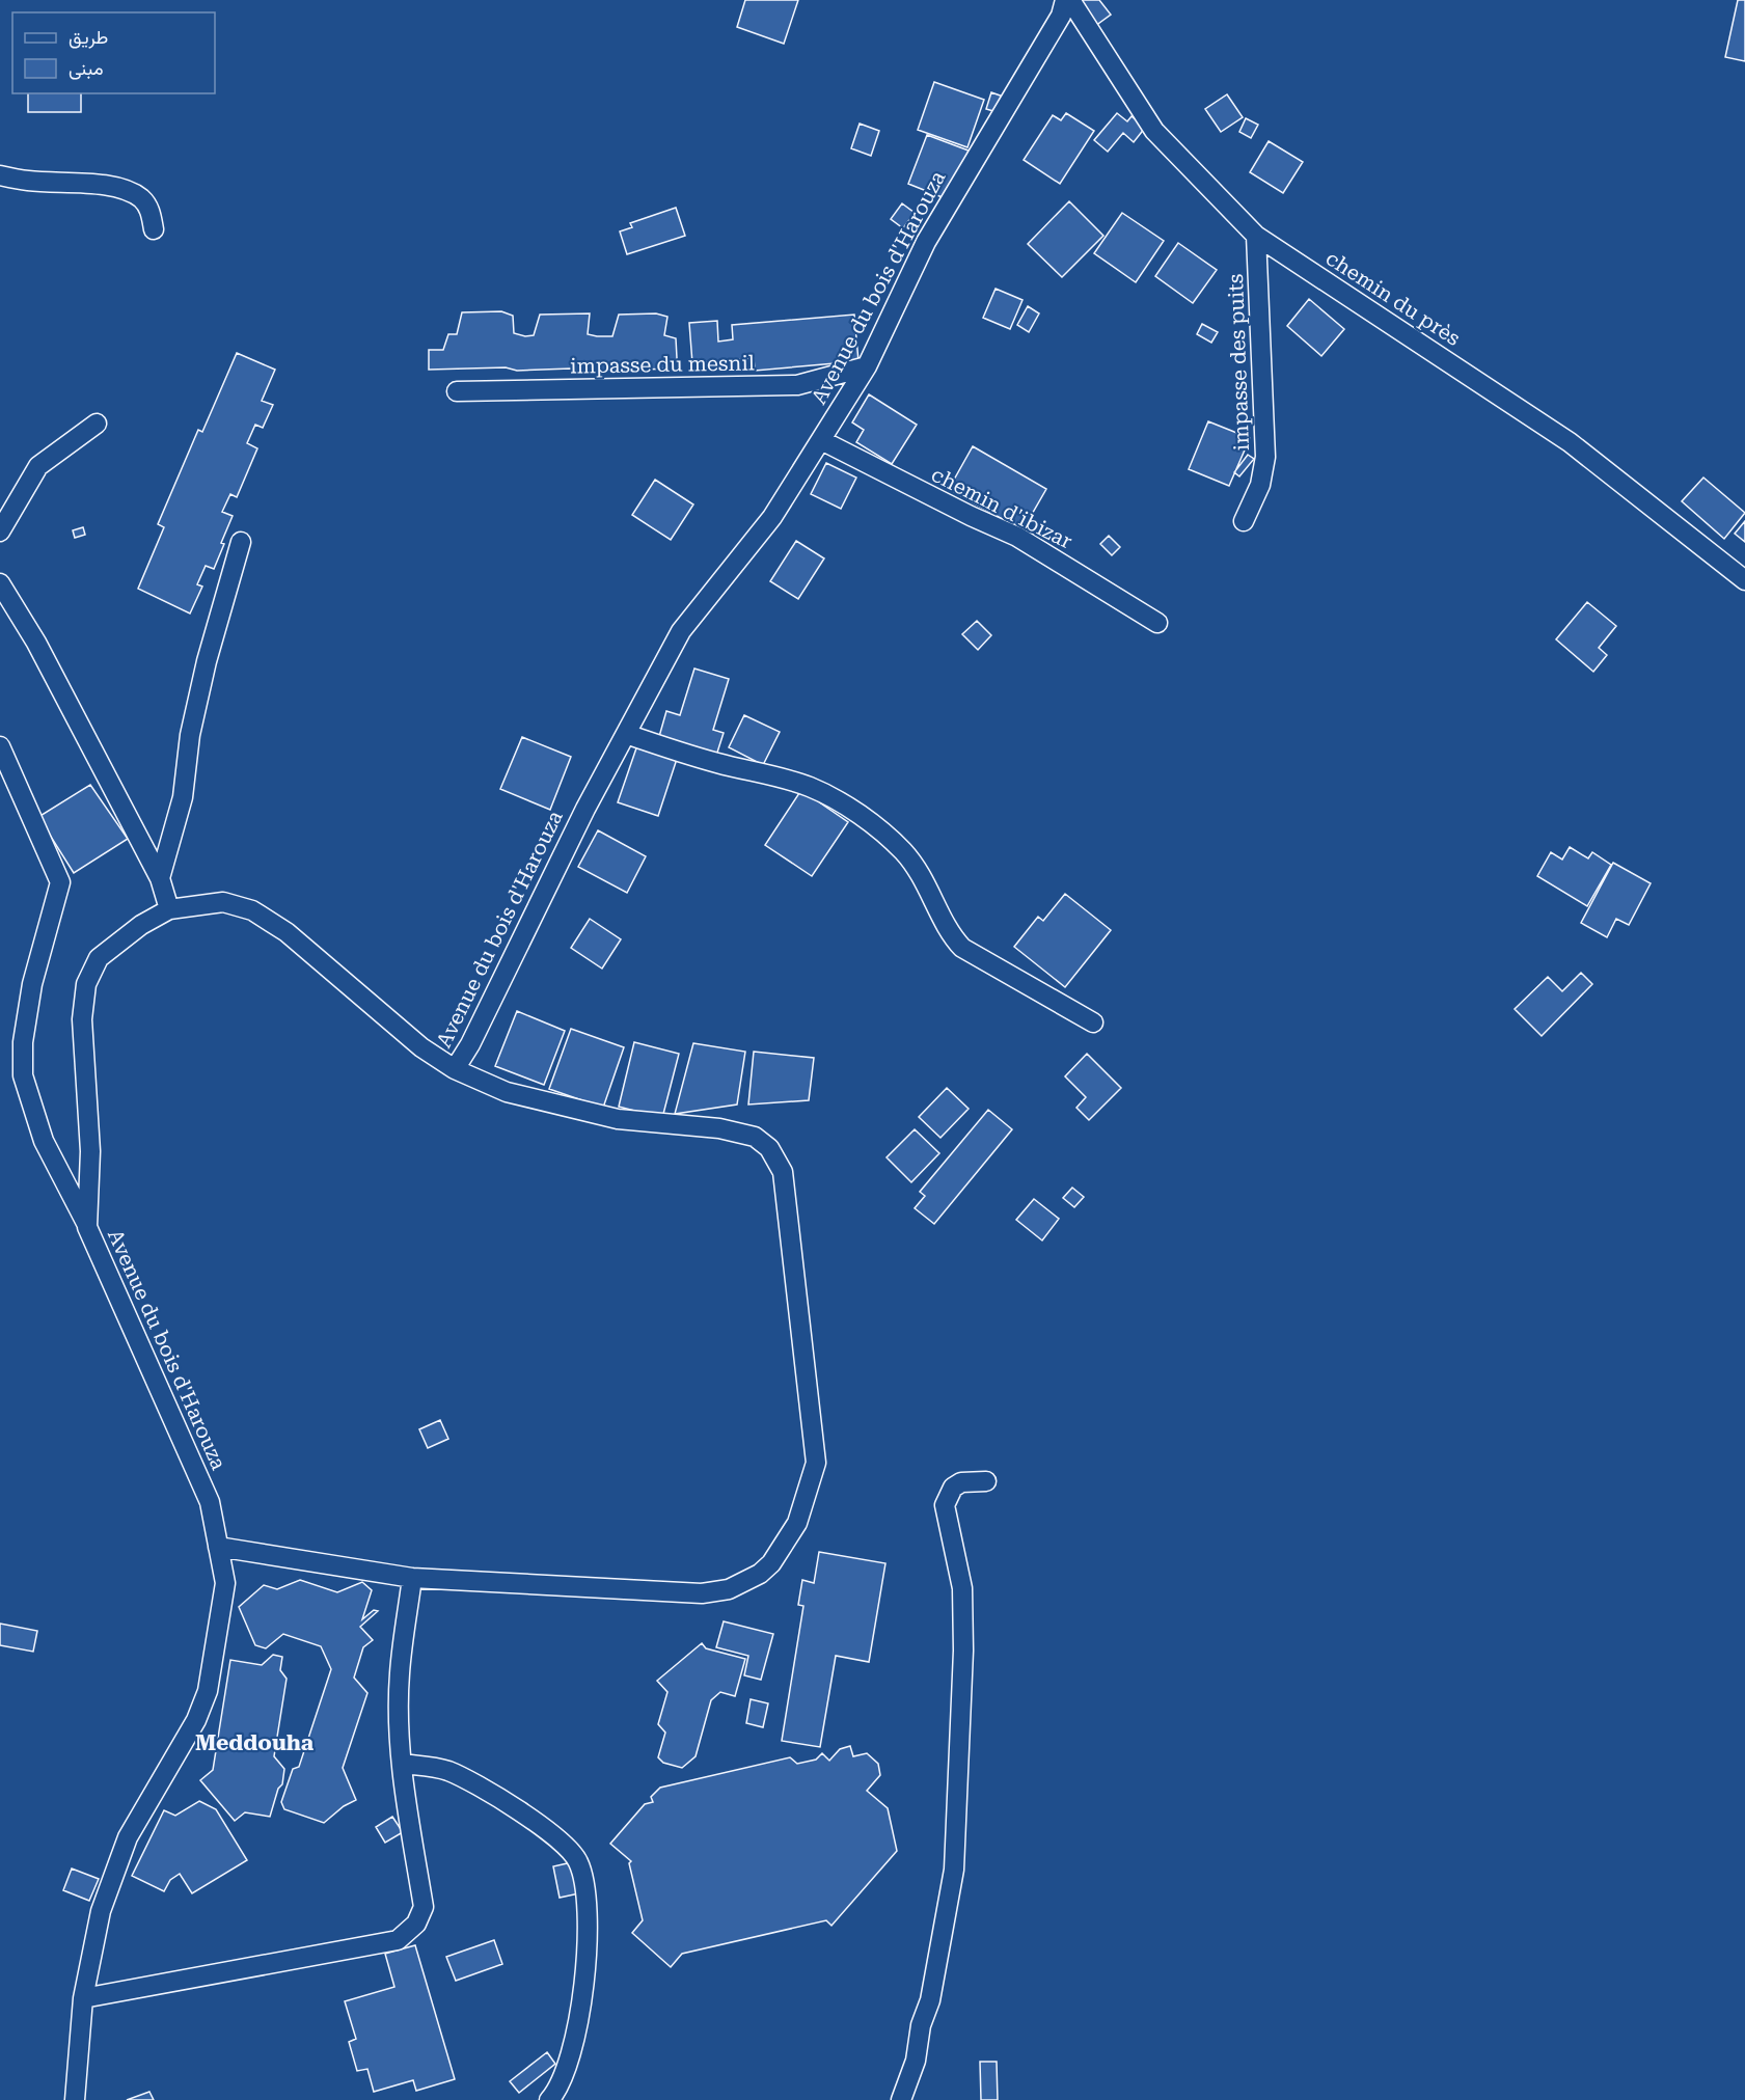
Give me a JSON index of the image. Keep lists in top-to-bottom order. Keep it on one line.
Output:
{"streets":{"street":["Avenue du bois d'Harouza","chemin du près","impasse des puits","impasse du mesnil","chemin d'ibizar"]},"crossings":[["Avenue du bois d'Harouza","impasse du mesnil"],["Avenue du bois d'Harouza","chemin d'ibizar"],["chemin du près","impasse des puits"]],"districts":["Meddouha"],"legend":["طريق","مبنى"]}
